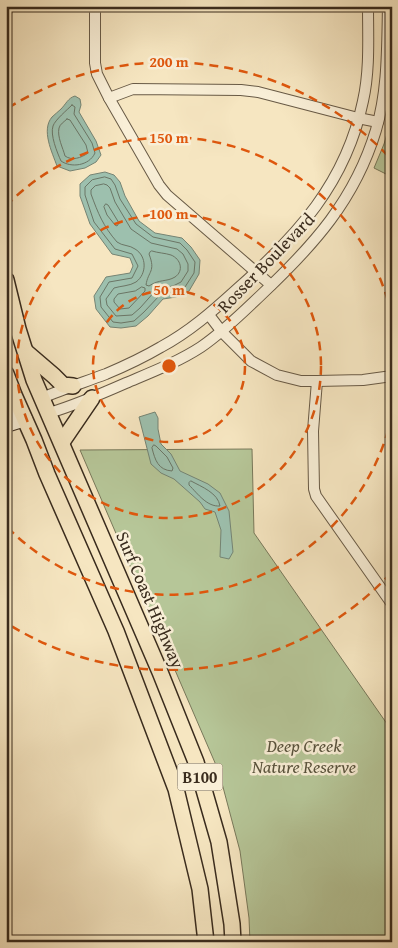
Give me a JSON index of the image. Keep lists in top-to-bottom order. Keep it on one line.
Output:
{"streets":{"main road":["Surf Coast Highway","B100"],"street":["Rosser Boulevard"]},"crossings":[["Rosser Boulevard","Surf Coast Highway"]],"parks":["Deep Creek Nature Reserve"],"rings":["200 m","150 m","100 m","50 m"]}
